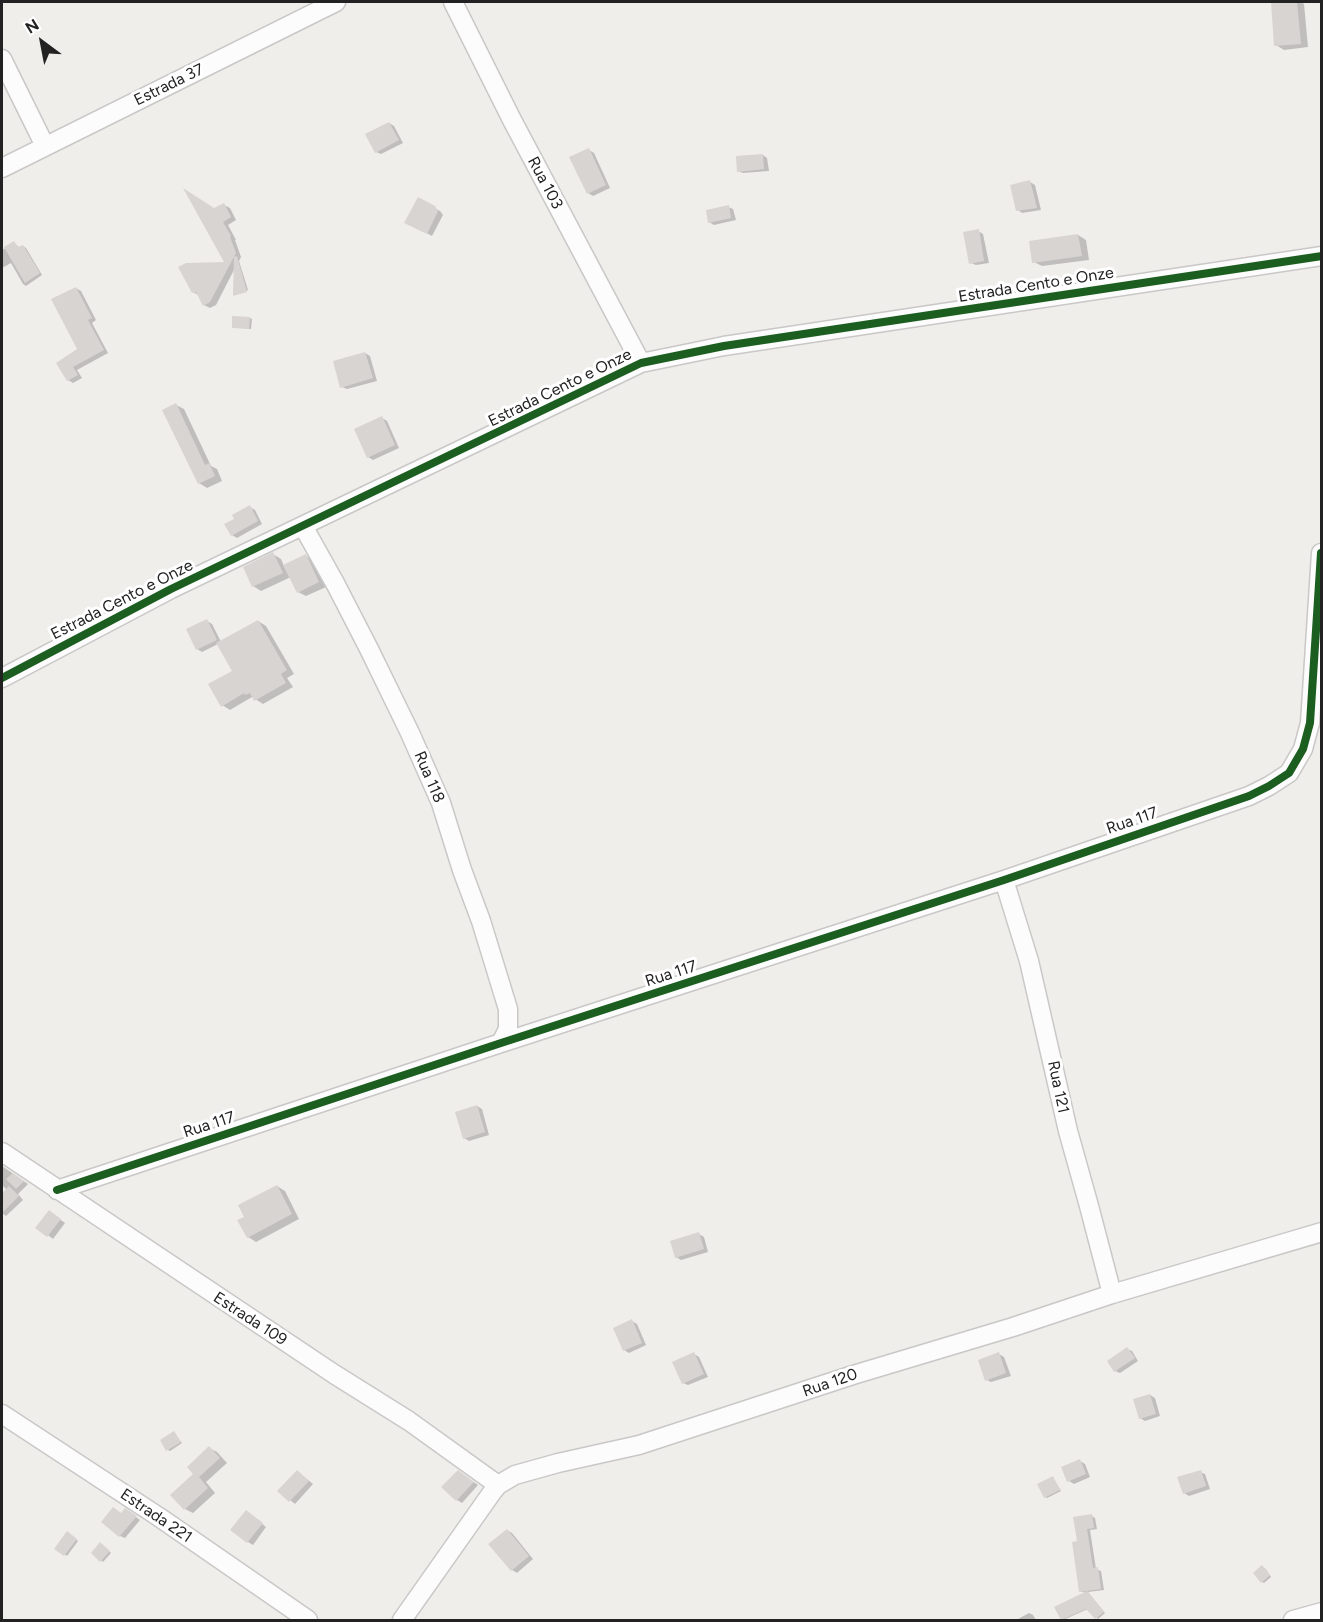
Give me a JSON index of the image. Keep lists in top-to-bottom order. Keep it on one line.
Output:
{"streets":{"street":["Estrada 37","Rua 103","Estrada Cento e Onze","Rua 118","Rua 117","Rua 121","Estrada 109","Rua 120","Estrada 221"]},"crossings":[["Rua 103","Estrada Cento e Onze"],["Estrada Cento e Onze","Rua 118"],["Rua 118","Rua 117"],["Rua 117","Rua 121"],["Rua 117","Estrada 109"],["Rua 121","Rua 120"],["Estrada 109","Rua 120"]],"north":"top left"}
